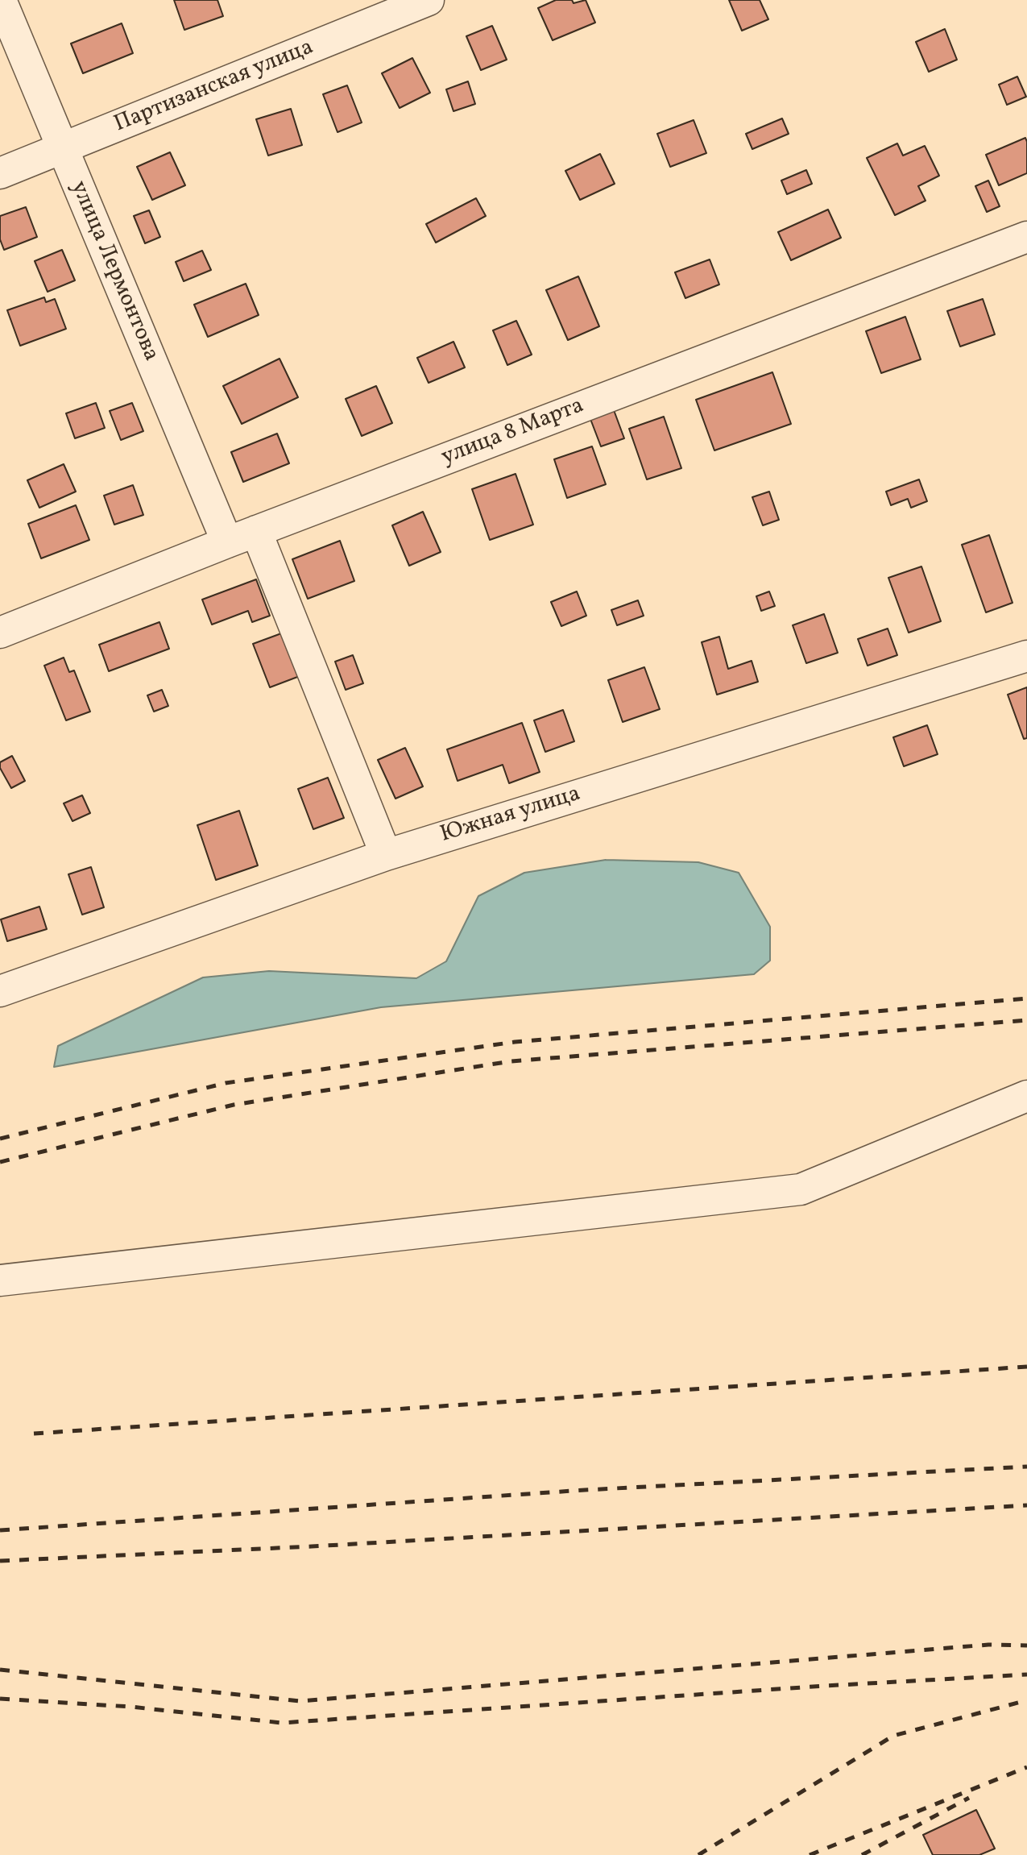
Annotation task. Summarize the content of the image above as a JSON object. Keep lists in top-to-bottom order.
{
  "streets": {
    "street": [
      "Партизанская улица",
      "улица Лермонтова",
      "улица 8 Марта",
      "Южная улица"
    ]
  },
  "crossings": [
    ["Партизанская улица", "улица Лермонтова"],
    ["улица Лермонтова", "улица 8 Марта"]
  ]
}
